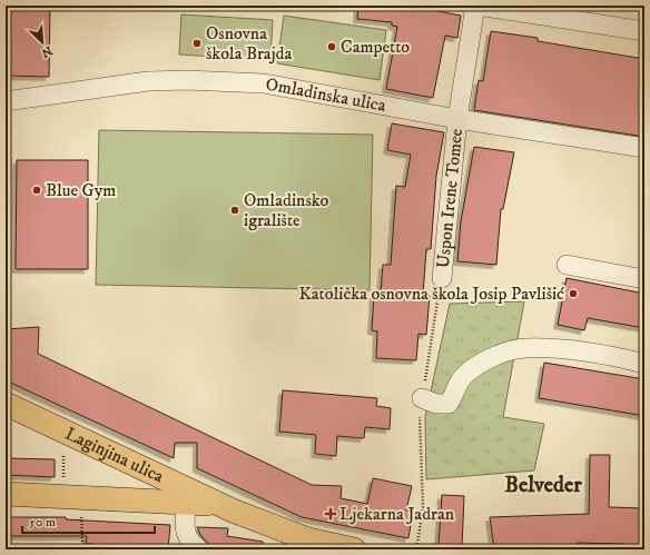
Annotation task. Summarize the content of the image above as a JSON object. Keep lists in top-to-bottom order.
{
  "streets": {
    "main road": ["Laginjina ulica"],
    "street": ["Omladinska ulica", "Uspon Irene Tomee"]
  },
  "crossings": [
    ["Omladinska ulica", "Uspon Irene Tomee"]
  ],
  "districts": ["Belveder"],
  "places": {
    "other": [
      "Osnovna škola Brajda",
      "Campetto",
      "Blue Gym",
      "Omladinsko igralište",
      "Katolička osnovna škola Josip Pavlišić"
    ],
    "health": ["Ljekarna Jadran"]
  },
  "scale_bar": "50 m",
  "north": "bottom right"
}
